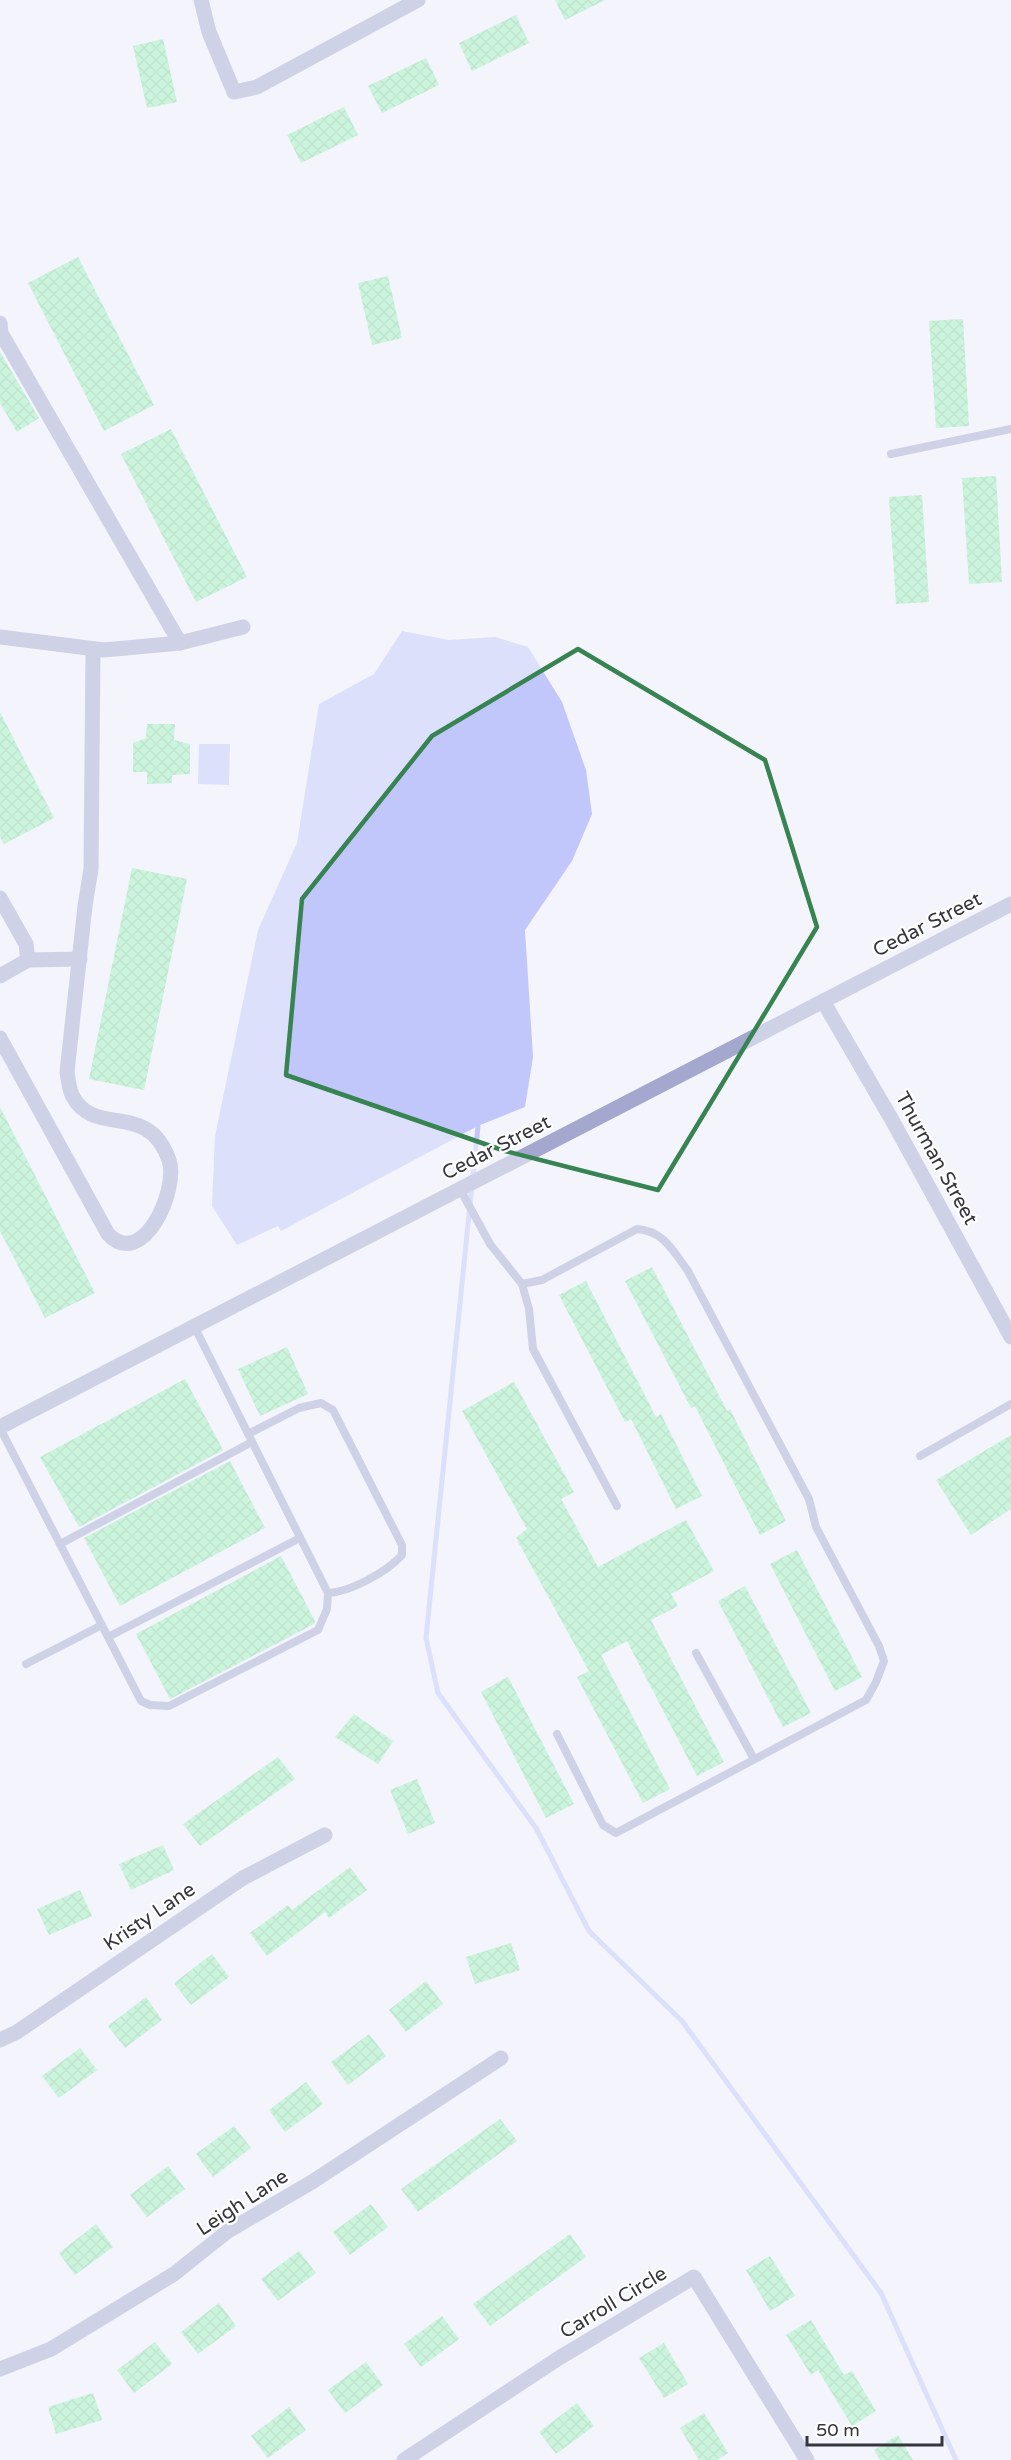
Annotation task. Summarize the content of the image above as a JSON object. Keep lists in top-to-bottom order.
{
  "streets": {
    "street": [
      "Cedar Street",
      "Thurman Street",
      "Kristy Lane",
      "Leigh Lane",
      "Carroll Circle"
    ]
  },
  "crossings": [
    ["Cedar Street", "Thurman Street"]
  ],
  "scale_bar": "50 m"
}
